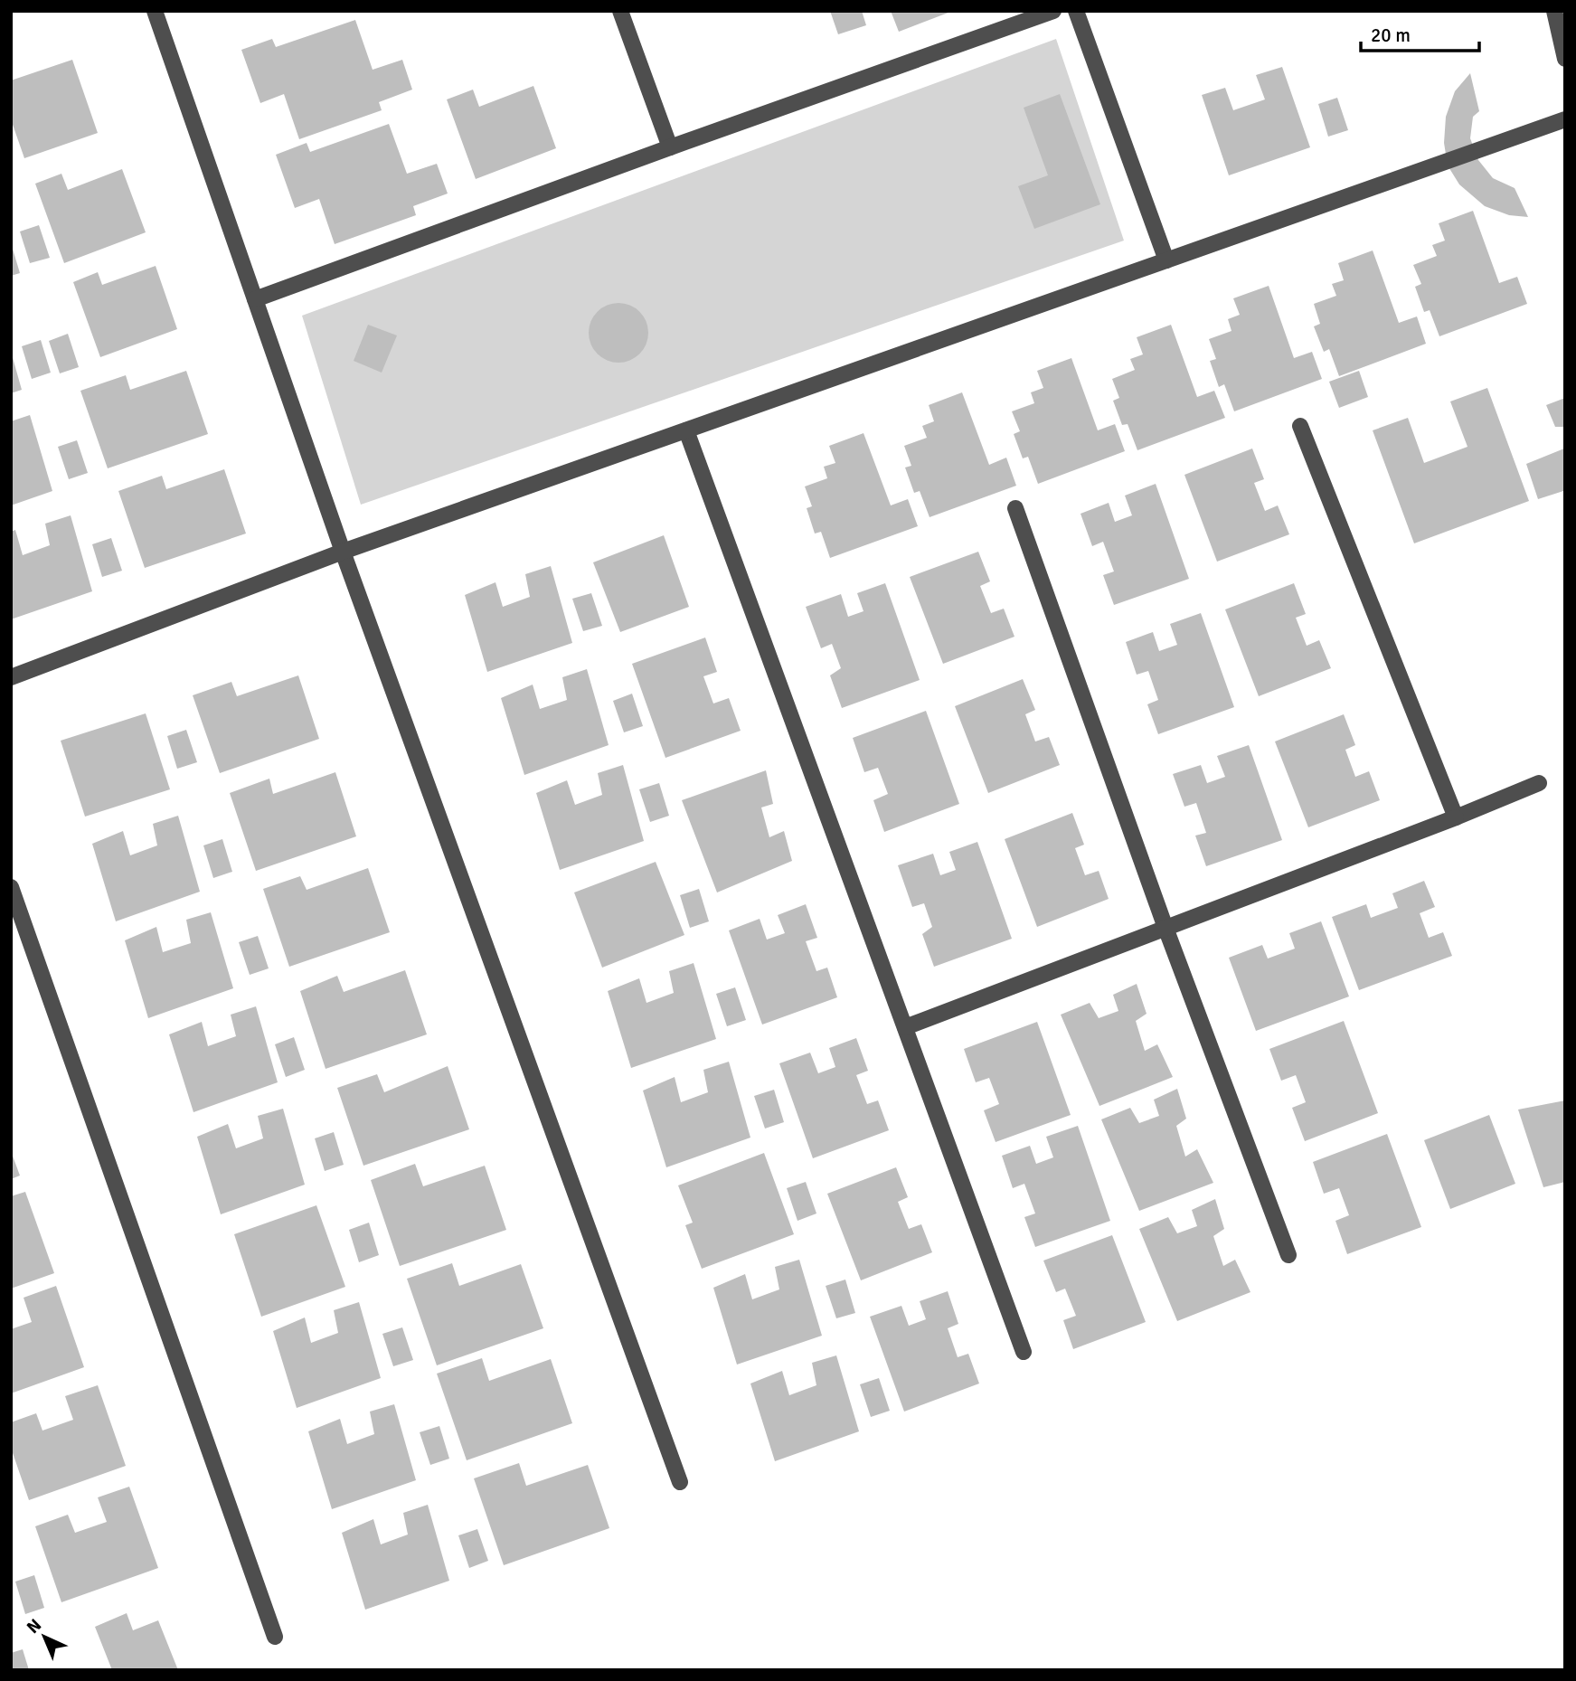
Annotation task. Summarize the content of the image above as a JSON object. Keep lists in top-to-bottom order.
{
  "scale_bar": "20 m",
  "north": "top left"
}
